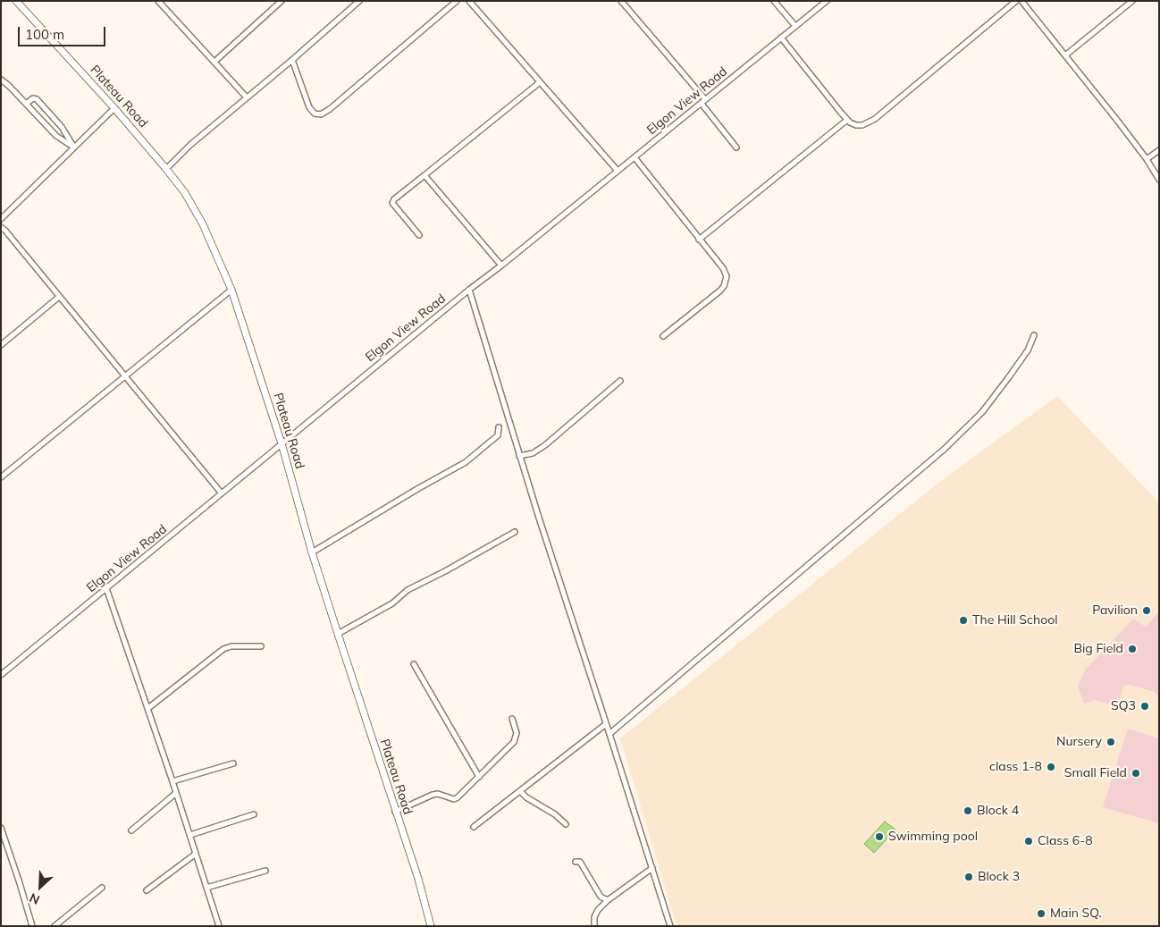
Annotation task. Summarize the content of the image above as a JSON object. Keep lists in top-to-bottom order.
{
  "streets": {
    "street": ["Plateau Road", "Elgon View Road"]
  },
  "crossings": [
    ["Plateau Road", "Elgon View Road"]
  ],
  "places": [
    "Pavilion",
    "The Hill School",
    "Big Field",
    "SQ3",
    "Nursery",
    "class 1-8",
    "Small Field",
    "Block 4",
    "Swimming pool",
    "Class 6-8",
    "Block 3",
    "Main SQ."
  ],
  "scale_bar": "100 m",
  "north": "bottom left"
}
